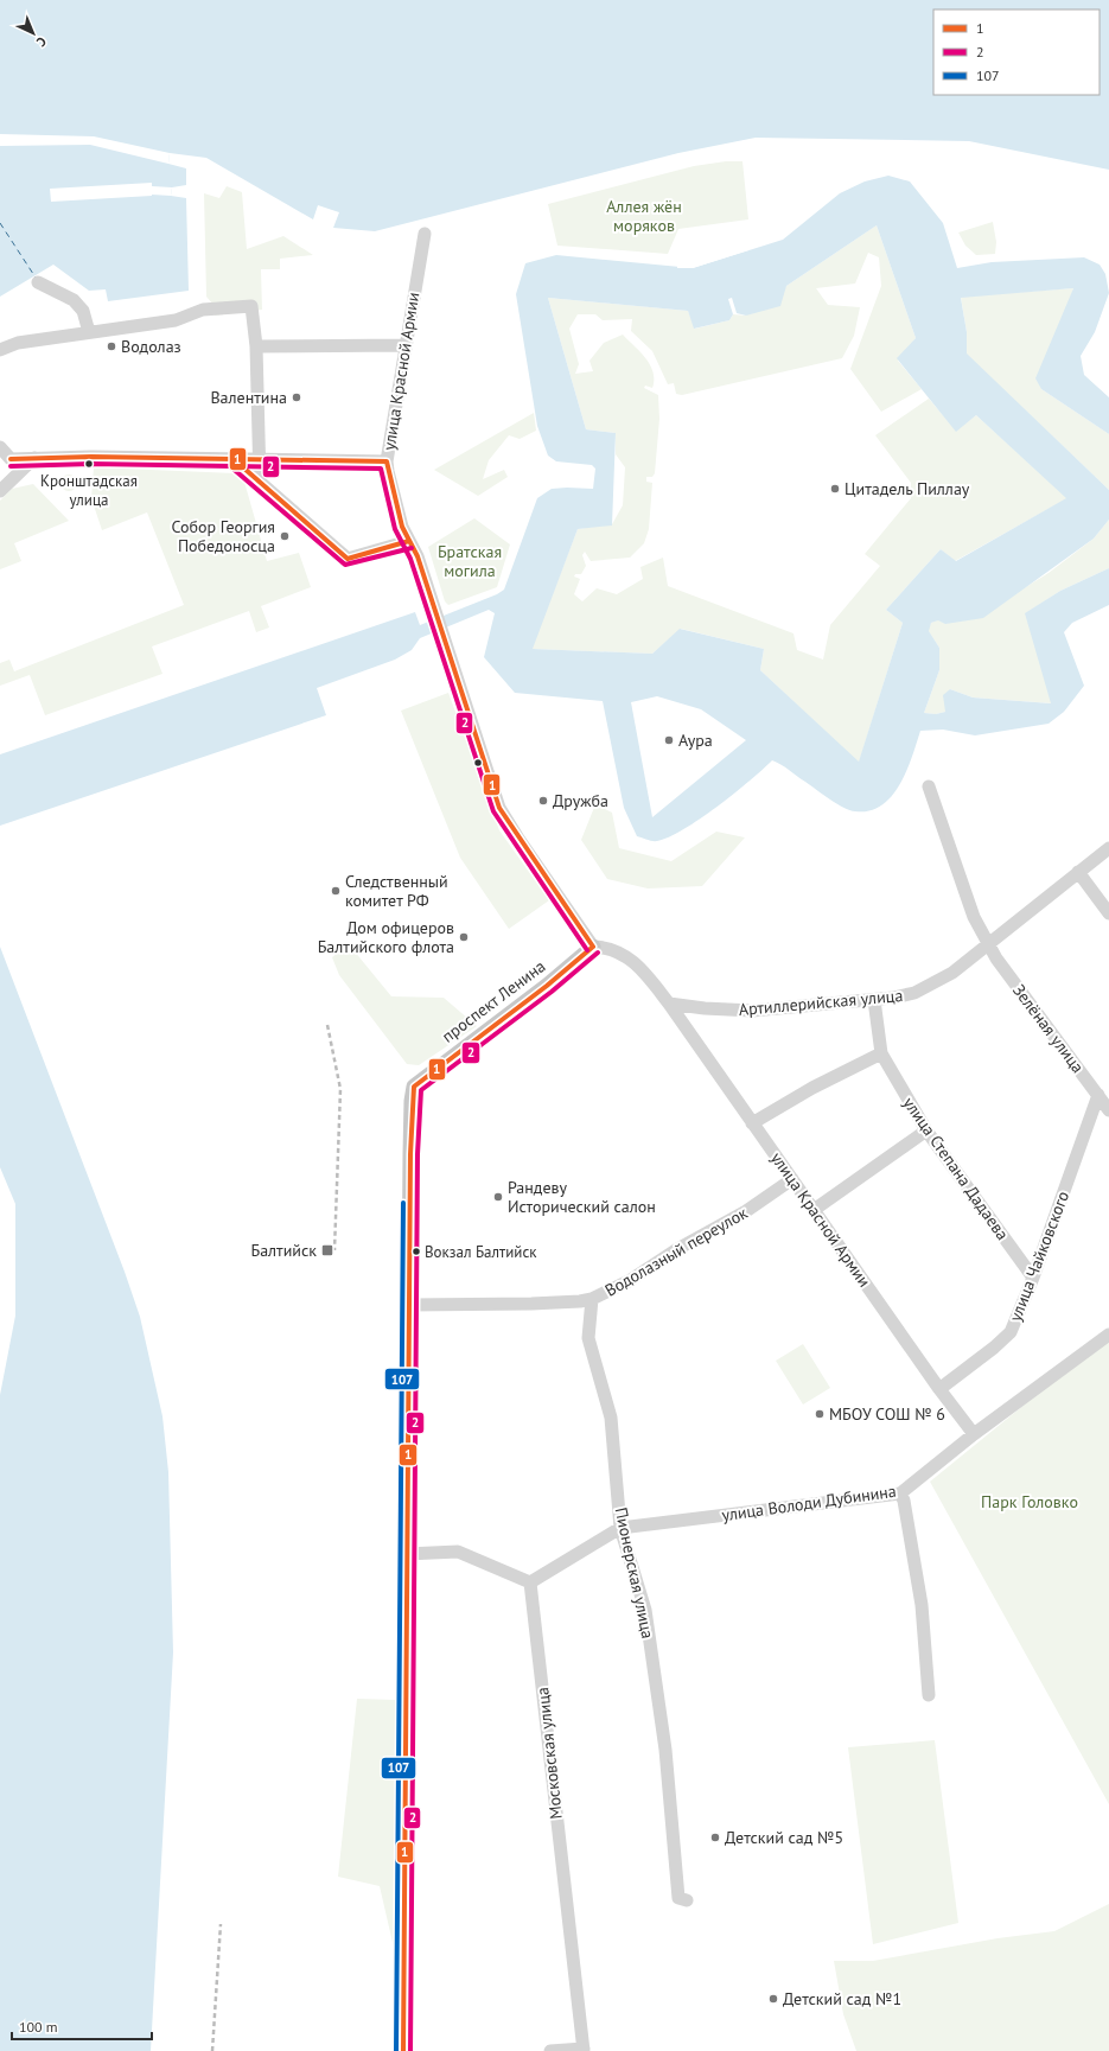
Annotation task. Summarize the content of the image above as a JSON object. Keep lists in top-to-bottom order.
{
  "streets": {
    "main road": ["проспект Ленина"],
    "street": [
      "улица Красной Армии",
      "Артиллерийская улица",
      "Зелёная улица",
      "улица Степана Дадаева",
      "Водолазный переулок",
      "улица Чайковского",
      "улица Володи Дубинина",
      "Пионерская улица",
      "Московская улица"
    ]
  },
  "crossings": [
    ["улица Красной Армии", "проспект Ленина"],
    ["улица Красной Армии", "Артиллерийская улица"],
    ["улица Красной Армии", "Водолазный переулок"],
    ["улица Красной Армии", "улица Чайковского"],
    ["улица Красной Армии", "улица Володи Дубинина"],
    ["проспект Ленина", "Водолазный переулок"],
    ["Артиллерийская улица", "Зелёная улица"],
    ["Артиллерийская улица", "улица Степана Дадаева"],
    ["Зелёная улица", "улица Чайковского"],
    ["улица Степана Дадаева", "улица Чайковского"],
    ["Водолазный переулок", "Пионерская улица"],
    ["улица Володи Дубинина", "Пионерская улица"],
    ["улица Володи Дубинина", "Московская улица"]
  ],
  "parks": ["Аллея жён моряков", "Братская могила", "Парк Головко"],
  "places": {
    "other": [
      "Водолаз",
      "Валентина",
      "Кронштадская улица",
      "Цитадель Пиллау",
      "Собор Георгия Победоносца",
      "Аура",
      "Дружба",
      "Следственный комитет РФ",
      "Дом офицеров Балтийского флота",
      "Рандеву Исторический салон",
      "Вокзал Балтийск",
      "МБОУ СОШ № 6",
      "Детский сад №5",
      "Детский сад №1"
    ],
    "transit": ["Балтийск"]
  },
  "lines": ["transit line 1", "transit line 2", "transit line 107"],
  "legend": ["1", "2", "107"],
  "scale_bar": "100 m",
  "north": "bottom right"
}
